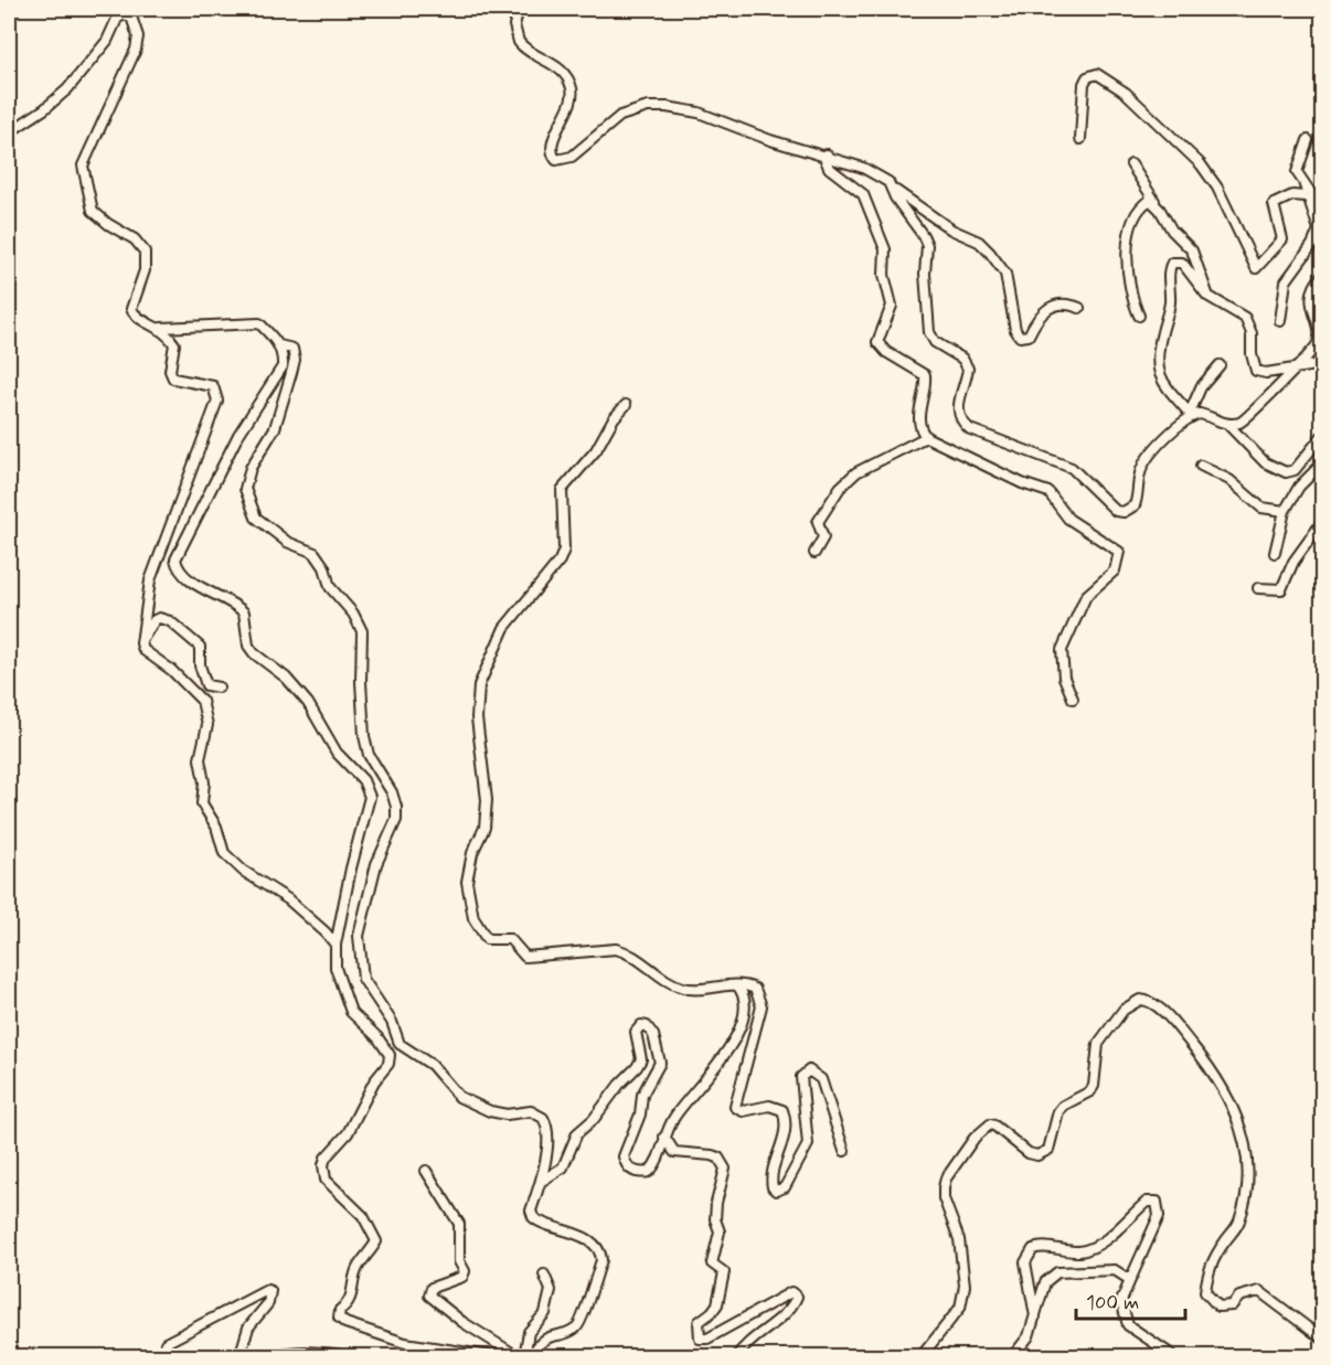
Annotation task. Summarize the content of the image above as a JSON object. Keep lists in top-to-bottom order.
{
  "scale_bar": "100 m"
}
